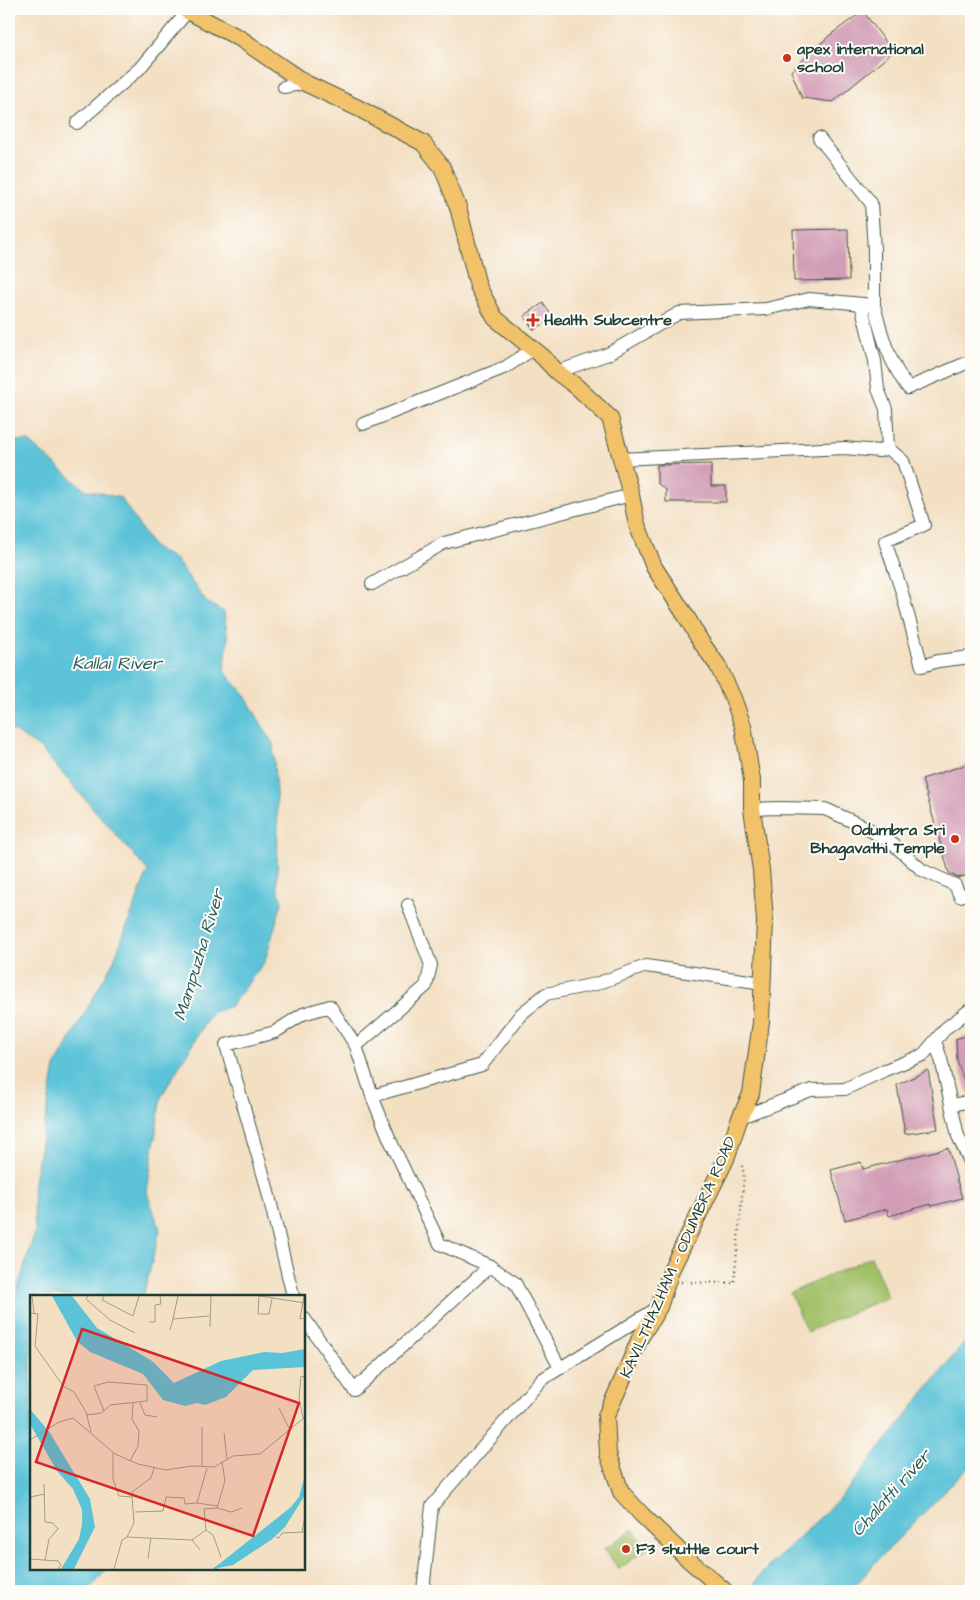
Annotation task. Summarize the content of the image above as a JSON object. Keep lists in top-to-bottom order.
{
  "streets": {
    "main road": ["KAVILTHAZHAM - ODUMBRA ROAD"]
  },
  "water": ["Kallai River", "Mampuzha River", "Chalatti river"],
  "places": {
    "other": ["apex international school", "Odumbra Sri Bhagavathi Temple", "F3 shuttle court"],
    "health": ["Health Subcentre"]
  }
}
